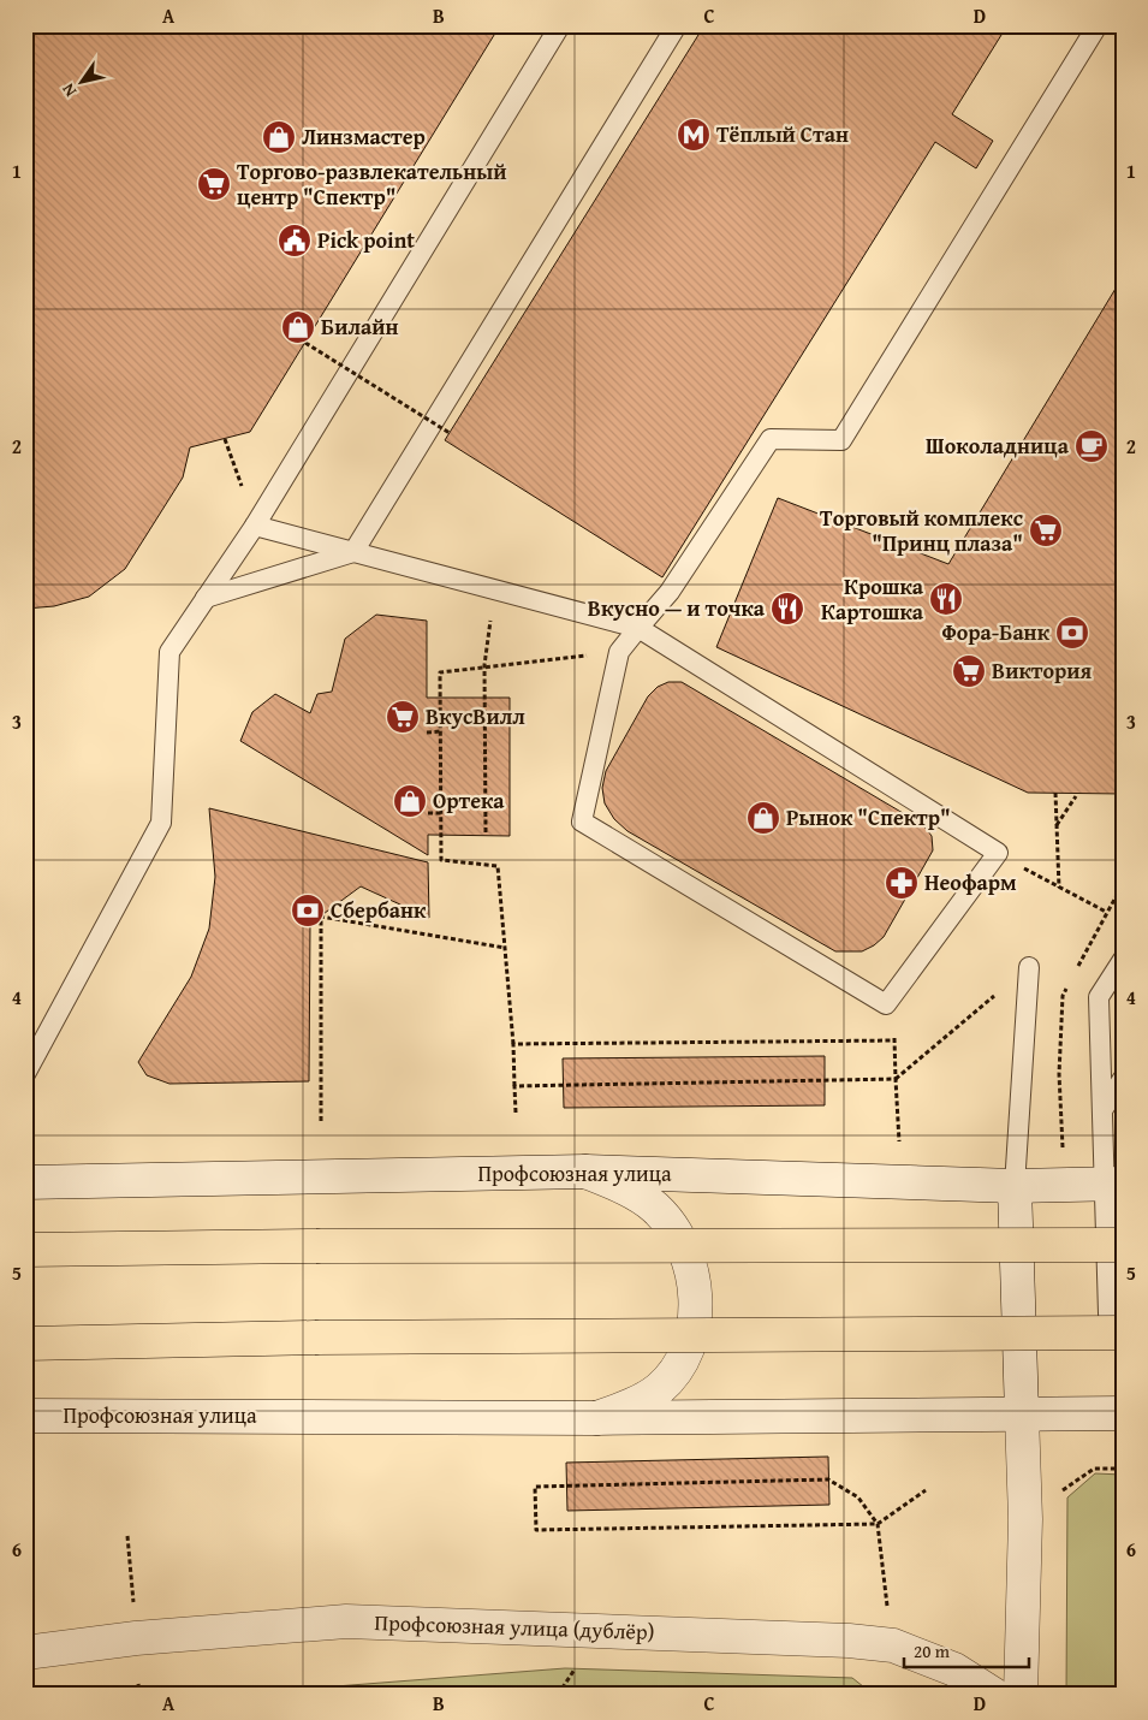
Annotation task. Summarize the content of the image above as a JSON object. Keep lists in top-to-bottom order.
{
  "streets": {
    "main road": ["Профсоюзная улица", "Профсоюзная улица (дублёр)"]
  },
  "places": {
    "metro station": ["Тёплый Стан"],
    "shop": [
      "Линзмастер",
      "Билайн",
      "Ортека",
      "Рынок \"Спектр\""
    ],
    "supermarket": [
      "Торгово-развлекательный центр \"Спектр\"",
      "Торговый комплекс \"Принц плаза\"",
      "Виктория",
      "ВкусВилл"
    ],
    "public building": ["Pick point"],
    "cafe": ["Шоколадница"],
    "restaurant": ["Крошка Картошка", "Вкусно — и точка"],
    "bank": ["Фора-Банк", "Сбербанк"],
    "pharmacy": ["Неофарм"]
  },
  "scale_bar": "20 m",
  "north": "bottom left",
  "grid": {
    "columns": [
      "A",
      "B",
      "C",
      "D"
    ],
    "rows": [
      "1",
      "2",
      "3",
      "4",
      "5",
      "6"
    ]
  }
}
